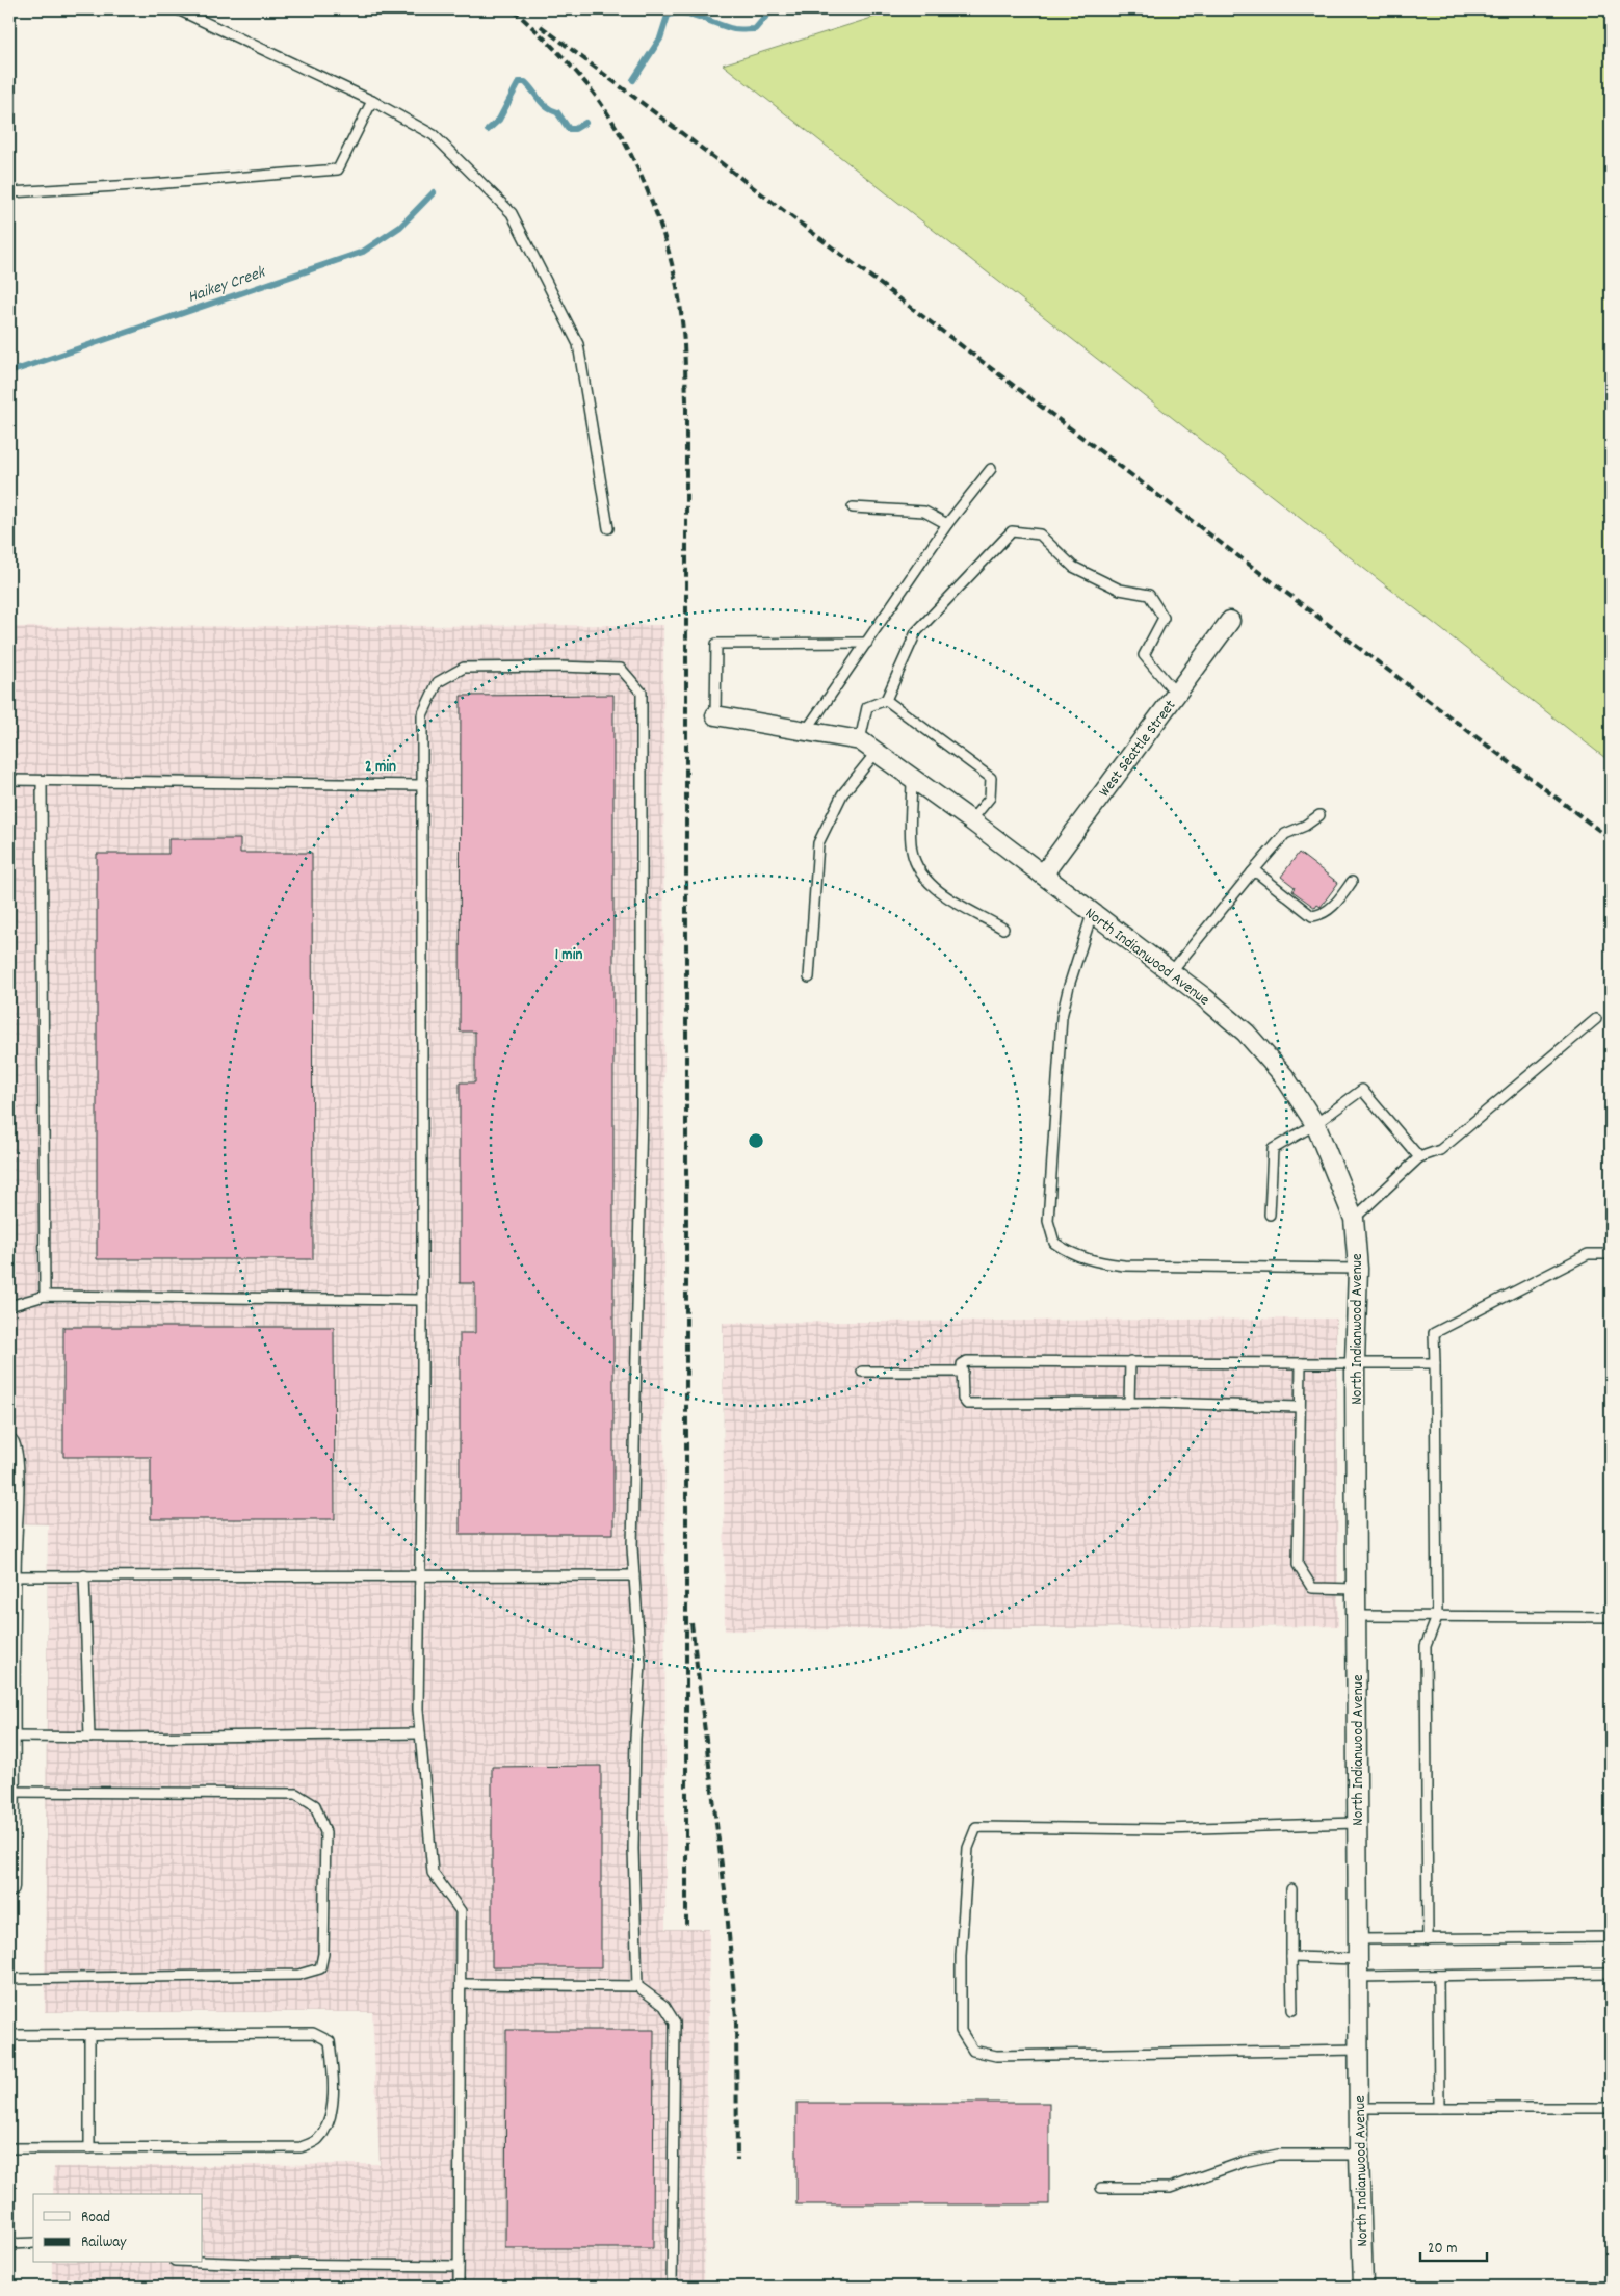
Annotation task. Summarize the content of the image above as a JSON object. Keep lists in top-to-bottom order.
{
  "streets": {
    "street": ["West Seattle Street", "North Indianwood Avenue"]
  },
  "crossings": [
    ["West Seattle Street", "North Indianwood Avenue"]
  ],
  "water": ["Haikey Creek"],
  "legend": ["Road", "Railway"],
  "scale_bar": "20 m",
  "rings": ["2 min", "1 min"]
}
